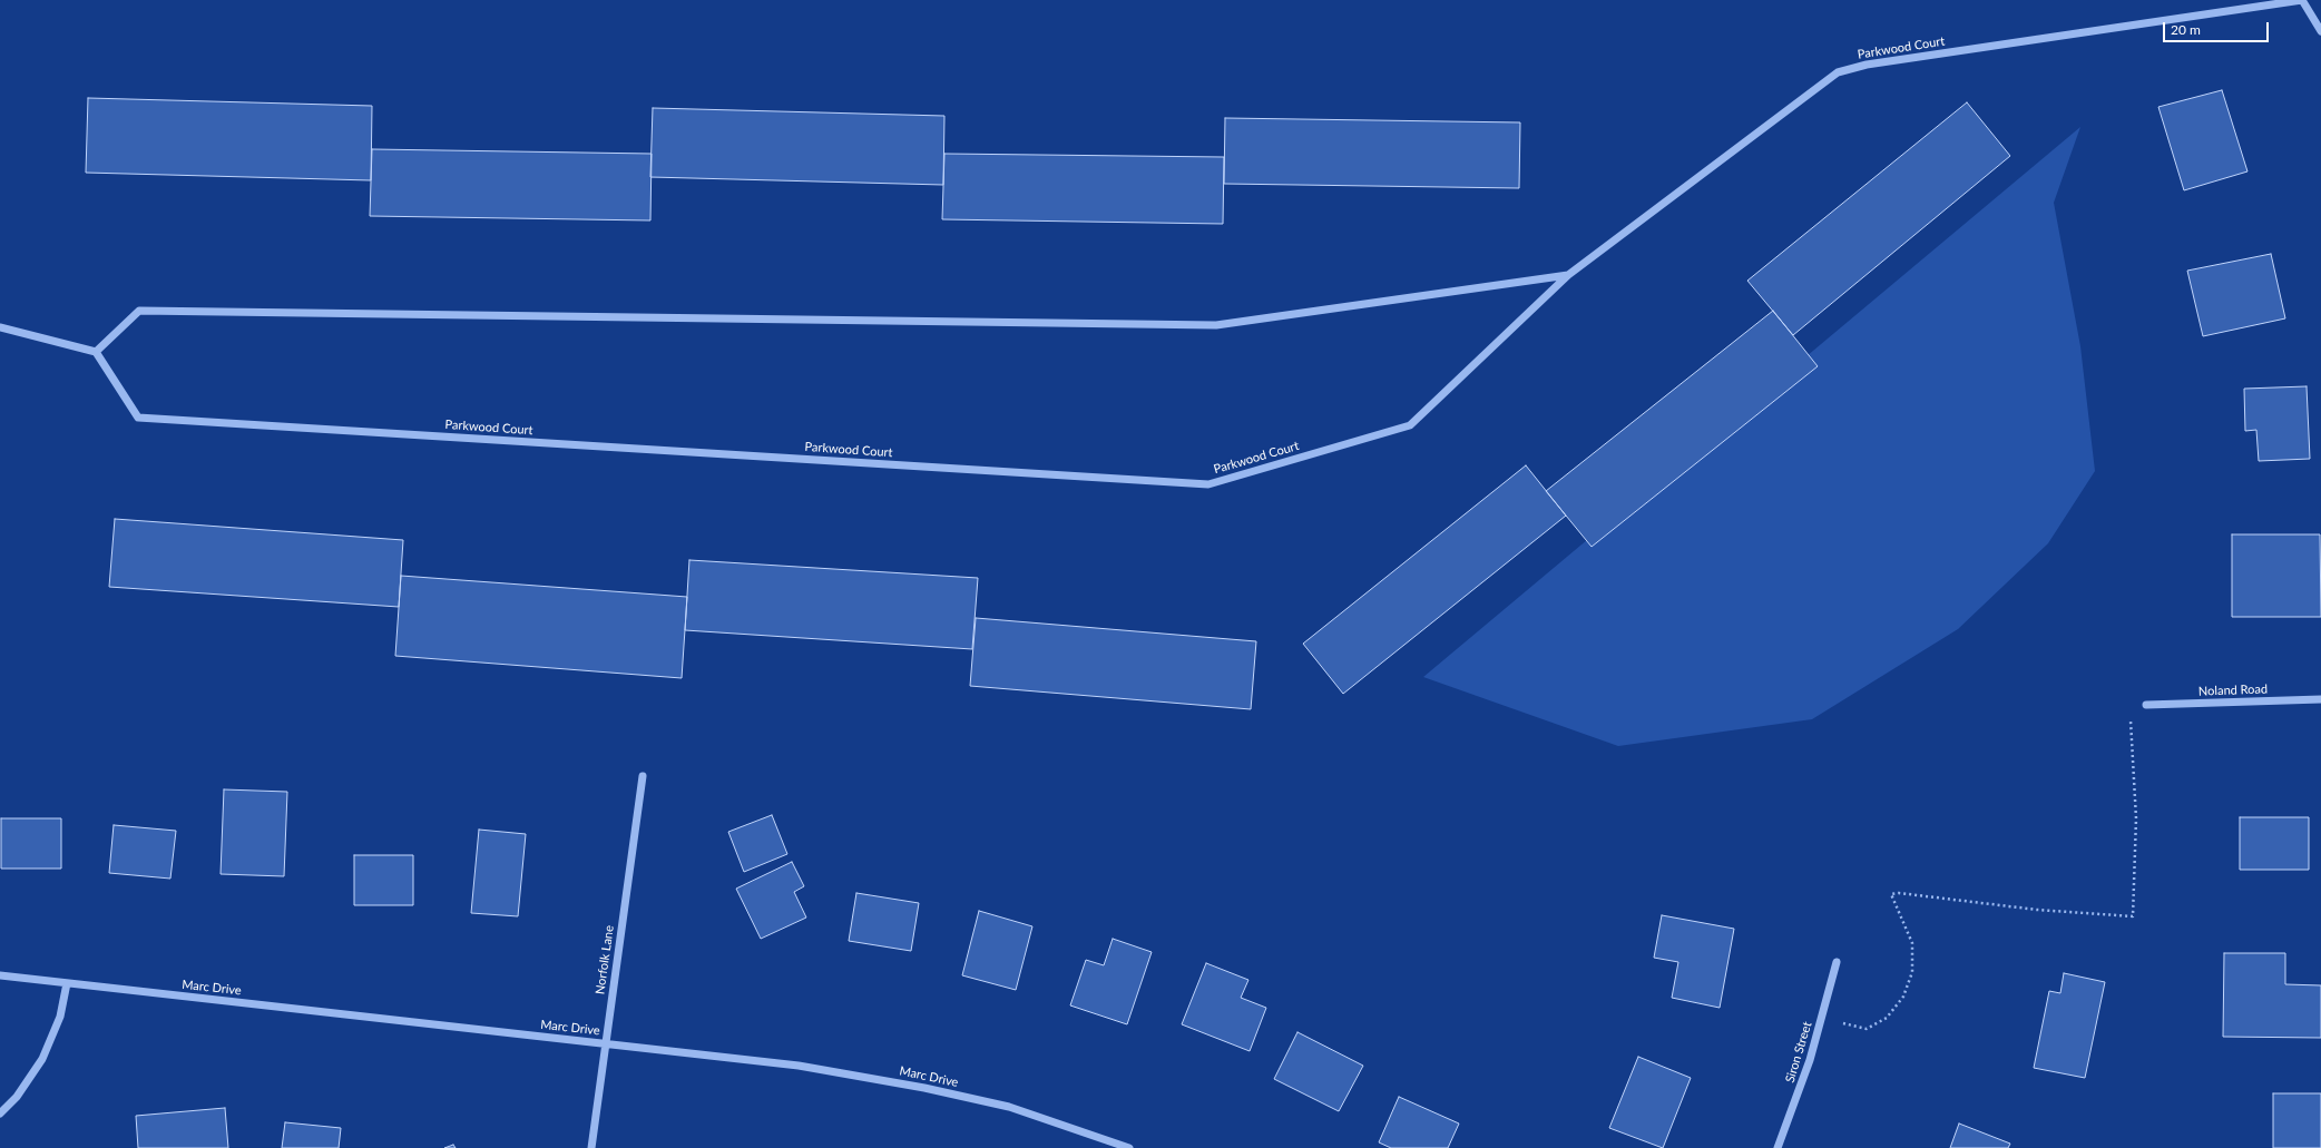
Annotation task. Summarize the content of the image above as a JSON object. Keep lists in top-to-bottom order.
{
  "streets": {
    "street": [
      "Parkwood Court",
      "Noland Road",
      "Norfolk Lane",
      "Marc Drive",
      "Siron Street"
    ]
  },
  "crossings": [
    ["Norfolk Lane", "Marc Drive"]
  ],
  "scale_bar": "20 m"
}
